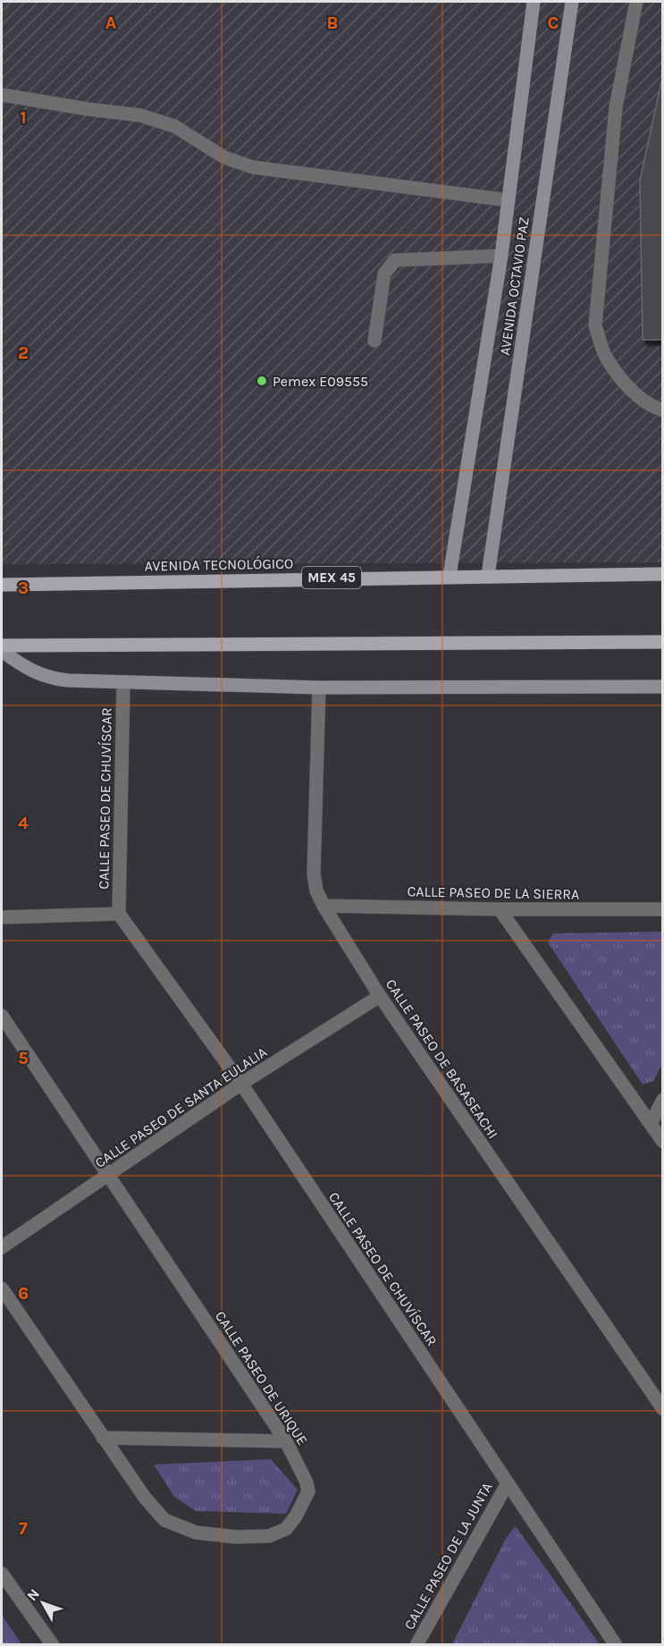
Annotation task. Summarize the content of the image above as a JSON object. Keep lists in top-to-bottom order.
{
  "streets": {
    "main road": ["AVENIDA TECNOLÓGICO", "MEX 45"],
    "street": [
      "AVENIDA OCTAVIO PAZ",
      "CALLE PASEO DE CHUVÍSCAR",
      "CALLE PASEO DE LA SIERRA",
      "CALLE PASEO DE BASASEACHI",
      "CALLE PASEO DE SANTA EULALIA",
      "CALLE PASEO DE URIQUE",
      "CALLE PASEO DE LA JUNTA"
    ]
  },
  "crossings": [
    ["AVENIDA OCTAVIO PAZ", "AVENIDA TECNOLÓGICO"],
    ["CALLE PASEO DE CHUVÍSCAR", "CALLE PASEO DE SANTA EULALIA"],
    ["CALLE PASEO DE CHUVÍSCAR", "CALLE PASEO DE LA JUNTA"],
    ["CALLE PASEO DE LA SIERRA", "CALLE PASEO DE BASASEACHI"],
    ["CALLE PASEO DE BASASEACHI", "CALLE PASEO DE SANTA EULALIA"],
    ["CALLE PASEO DE SANTA EULALIA", "CALLE PASEO DE URIQUE"]
  ],
  "places": ["Pemex E09555"],
  "north": "top left",
  "grid": {
    "columns": ["A", "B", "C"],
    "rows": [
      "1",
      "2",
      "3",
      "4",
      "5",
      "6",
      "7"
    ]
  }
}
